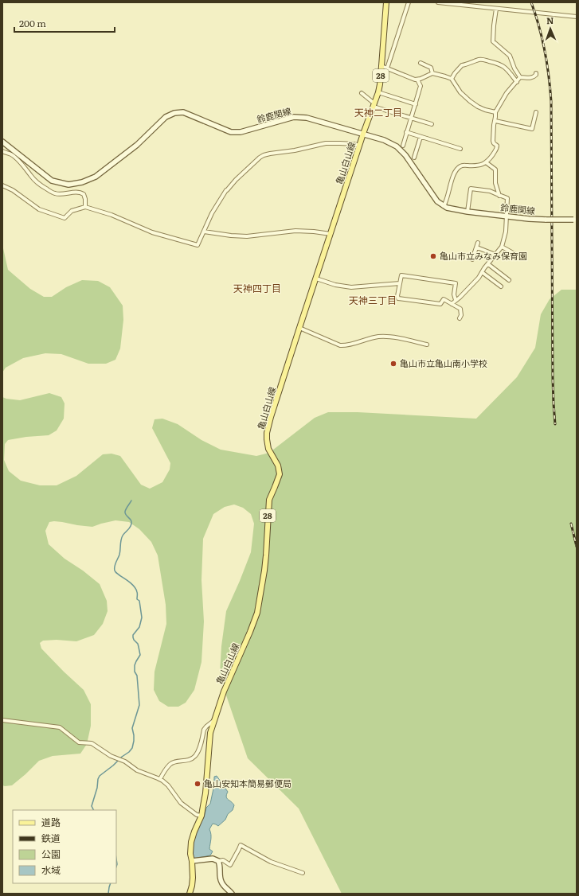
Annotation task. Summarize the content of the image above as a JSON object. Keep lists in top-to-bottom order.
{
  "streets": {
    "main road": ["28", "鈴鹿関線", "亀山白山線"]
  },
  "crossings": [
    ["鈴鹿関線", "亀山白山線"]
  ],
  "districts": ["天神二丁目", "天神四丁目", "天神三丁目"],
  "places": ["亀山市立みなみ保育園", "亀山市立亀山南小学校", "亀山安知本簡易郵便局"],
  "legend": [
    "道路",
    "鉄道",
    "公園",
    "水域"
  ],
  "scale_bar": "200 m",
  "north": "top"
}
